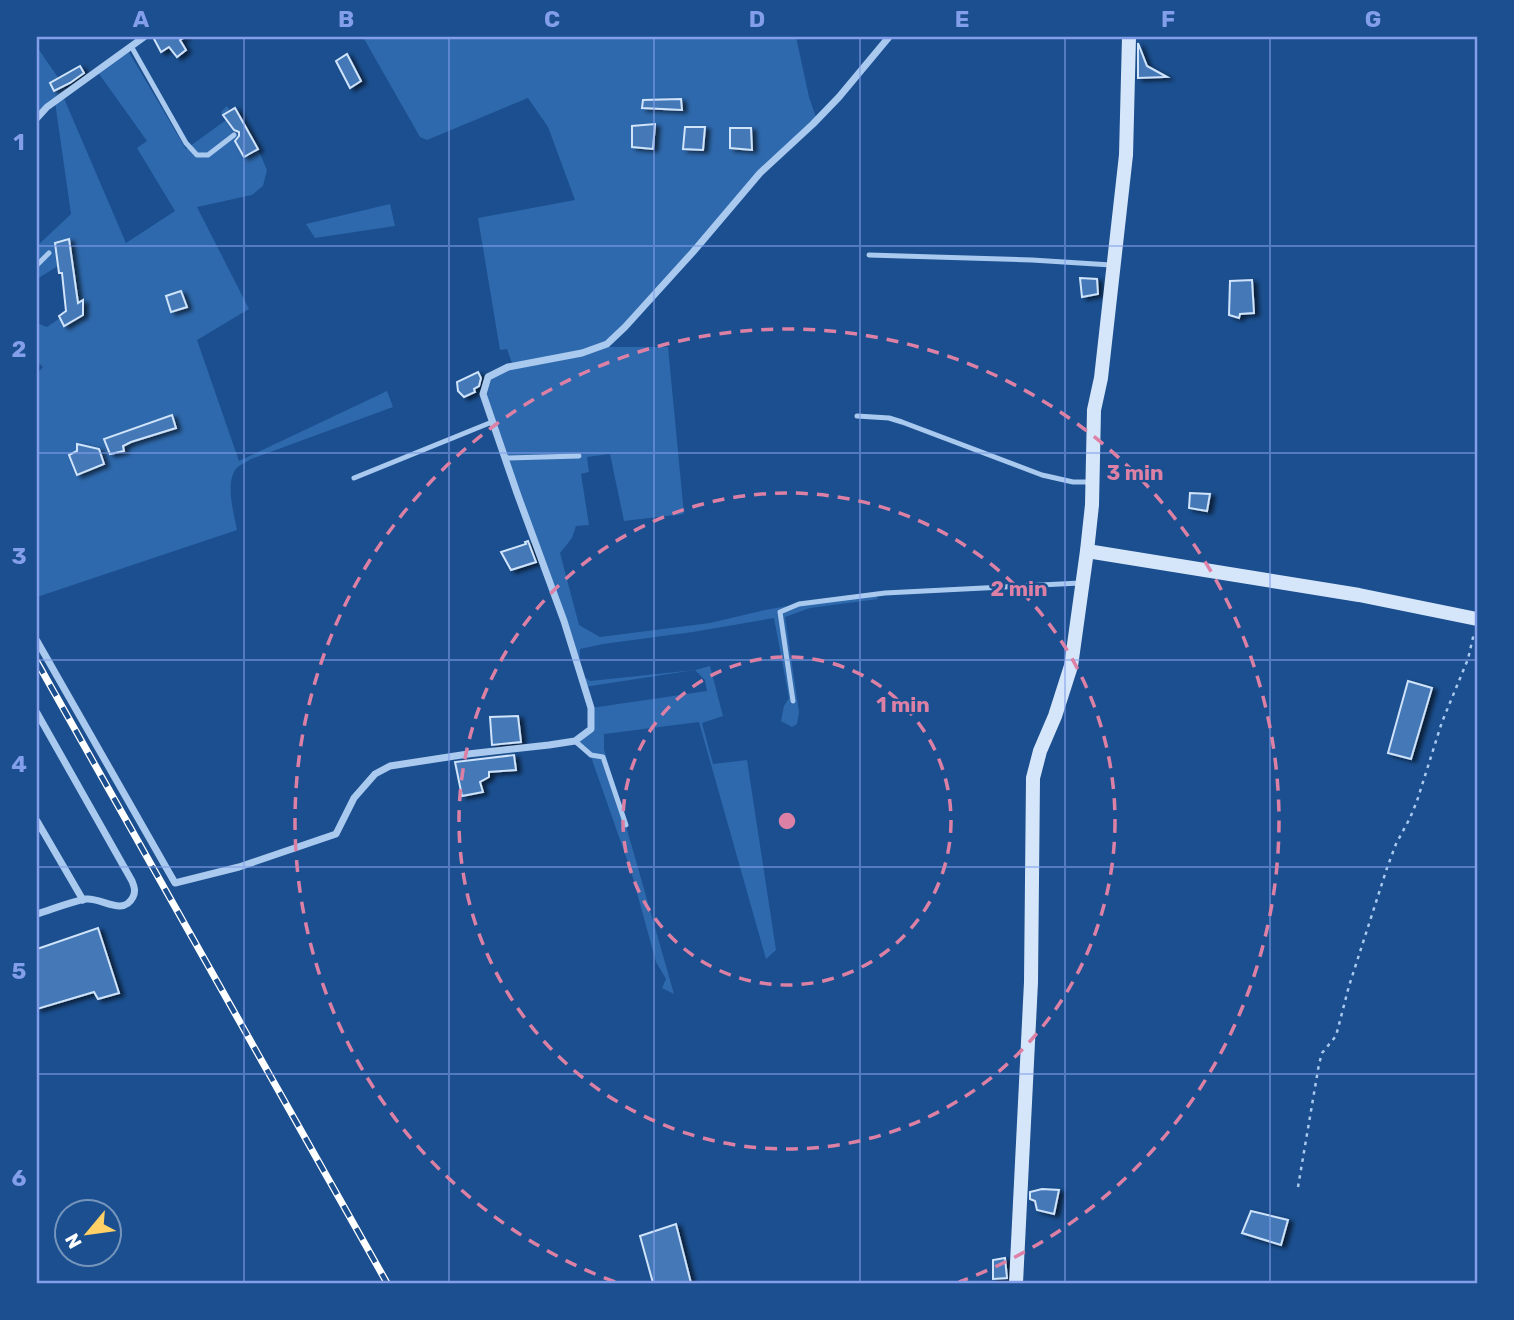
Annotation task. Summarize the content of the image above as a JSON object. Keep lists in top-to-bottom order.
{
  "north": "bottom left",
  "grid": {
    "columns": [
      "A",
      "B",
      "C",
      "D",
      "E",
      "F",
      "G"
    ],
    "rows": [
      "1",
      "2",
      "3",
      "4",
      "5",
      "6"
    ]
  },
  "rings": ["3 min", "2 min", "1 min"]
}
